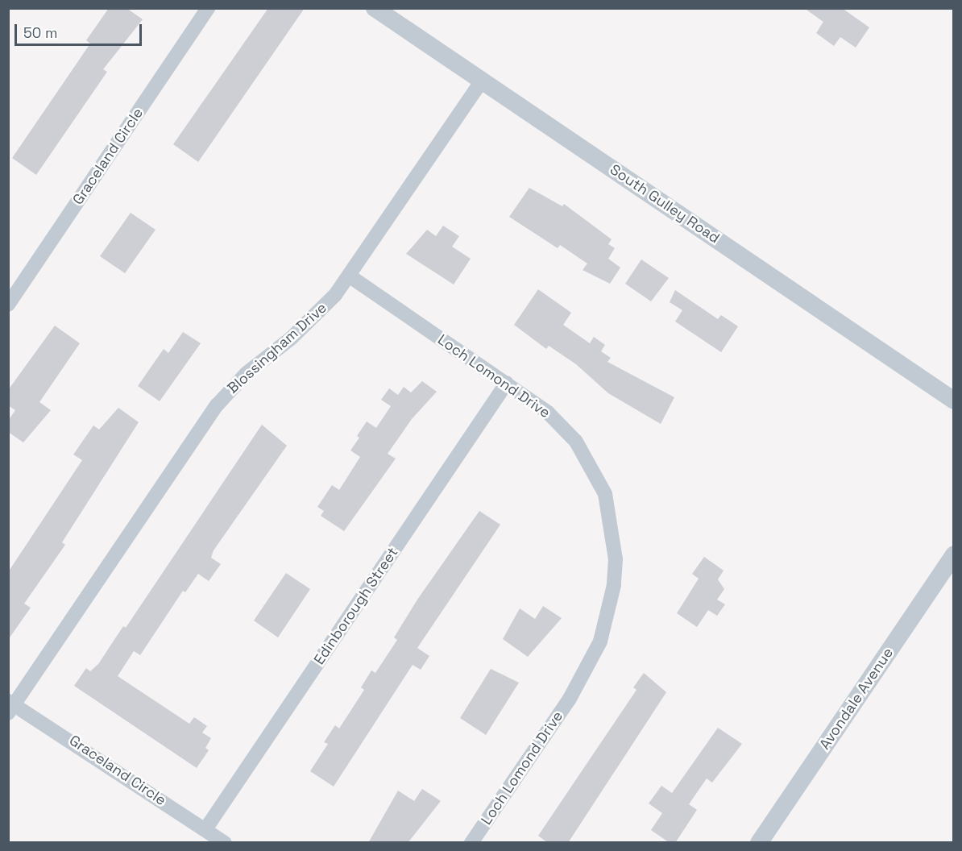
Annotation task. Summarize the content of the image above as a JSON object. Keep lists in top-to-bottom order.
{
  "streets": {
    "street": [
      "Graceland Circle",
      "South Gulley Road",
      "Blossingham Drive",
      "Loch Lomond Drive",
      "Edinborough Street",
      "Avondale Avenue"
    ]
  },
  "crossings": [
    ["Graceland Circle", "Blossingham Drive"],
    ["Graceland Circle", "Edinborough Street"],
    ["South Gulley Road", "Blossingham Drive"],
    ["Blossingham Drive", "Loch Lomond Drive"],
    ["Loch Lomond Drive", "Edinborough Street"]
  ],
  "scale_bar": "50 m"
}
